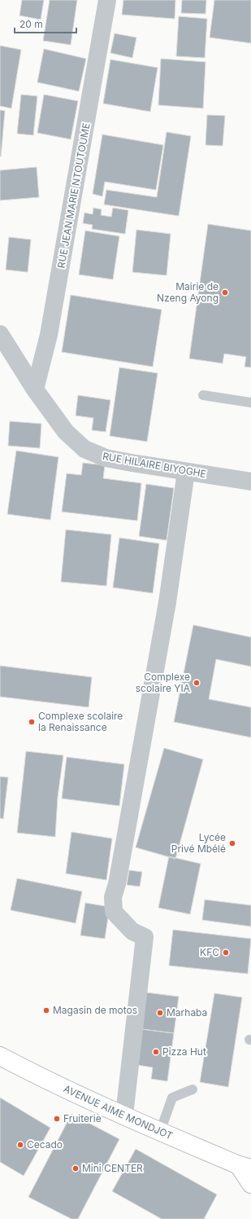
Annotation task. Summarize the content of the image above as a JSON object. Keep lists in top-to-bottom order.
{
  "streets": {
    "main road": ["AVENUE AIME MONDJOT"],
    "street": ["RUE JEAN MARIE NTOUTOUME", "RUE HILAIRE BIYOGHE"]
  },
  "crossings": [
    ["RUE JEAN MARIE NTOUTOUME", "RUE HILAIRE BIYOGHE"]
  ],
  "places": [
    "Mairie de Nzeng Ayong",
    "Complexe scolaire YIA",
    "Complexe scolaire la Renaissance",
    "Lycée Privé Mbélé",
    "KFC",
    "Magasin de motos",
    "Marhaba",
    "Pizza Hut",
    "Fruiterie",
    "Cecado",
    "Mini CENTER"
  ],
  "scale_bar": "20 m"
}
